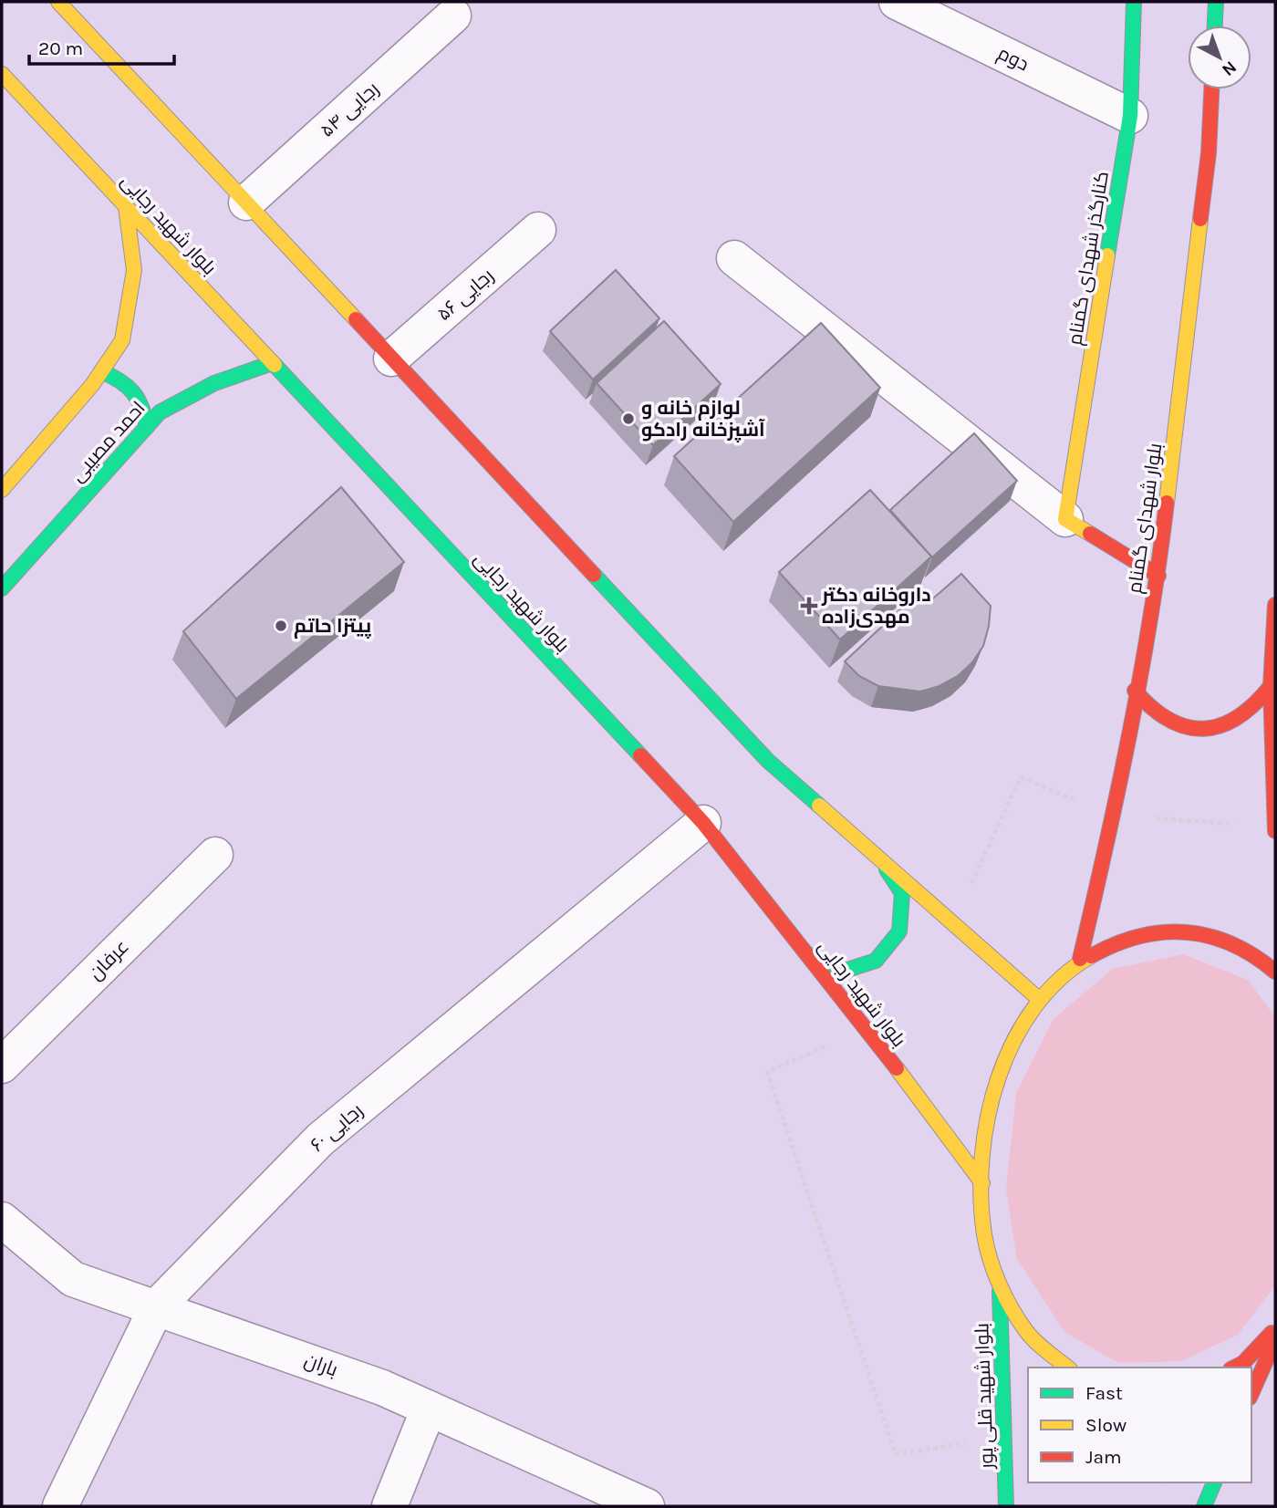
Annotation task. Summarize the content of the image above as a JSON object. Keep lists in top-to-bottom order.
{
  "streets": {
    "main road": [
      "بلوار شهید رجایی",
      "کنارگذر شهدای گمنام",
      "احمد مصیبی",
      "بلوار شهدای گمنام",
      "بلوار شهید قلی پور"
    ],
    "street": [
      "دوم",
      "رجایی ۵۴",
      "رجایی ۵۶",
      "عرفان",
      "رجایی ۶۰",
      "باران"
    ]
  },
  "crossings": [
    ["دوم", "کنارگذر شهدای گمنام"],
    ["بلوار شهید رجایی", "احمد مصیبی"],
    ["بلوار شهید رجایی", "رجایی ۶۰"],
    ["رجایی ۶۰", "باران"]
  ],
  "places": {
    "other": ["لوازم خانه و آشپزخانه رادکو", "پیتزا حاتم"],
    "health": ["داروخانه دکتر مهدی‌زاده"]
  },
  "legend": ["Fast", "Slow", "Jam"],
  "scale_bar": "20 m",
  "north": "bottom right"
}
